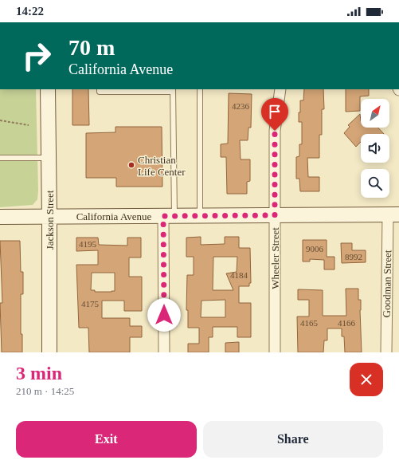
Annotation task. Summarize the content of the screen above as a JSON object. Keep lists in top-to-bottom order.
{
  "streets": {
    "main road": ["California Avenue", "Jackson Street"],
    "street": ["Wheeler Street", "Goodman Street"]
  },
  "crossings": [
    ["California Avenue", "Jackson Street"],
    ["California Avenue", "Wheeler Street"],
    ["California Avenue", "Goodman Street"]
  ],
  "places": ["Christian Life Center"],
  "house_numbers": [
    "4236",
    "4195",
    "9006",
    "8992",
    "4184",
    "4175",
    "4165",
    "4166"
  ],
  "north": "top right",
  "page": {
    "status": "14:22",
    "turn": ["70 m", "California Avenue"],
    "heading": ["3 min", "210 m · 14:25"],
    "buttons": ["Exit", "Share"]
  }
}
